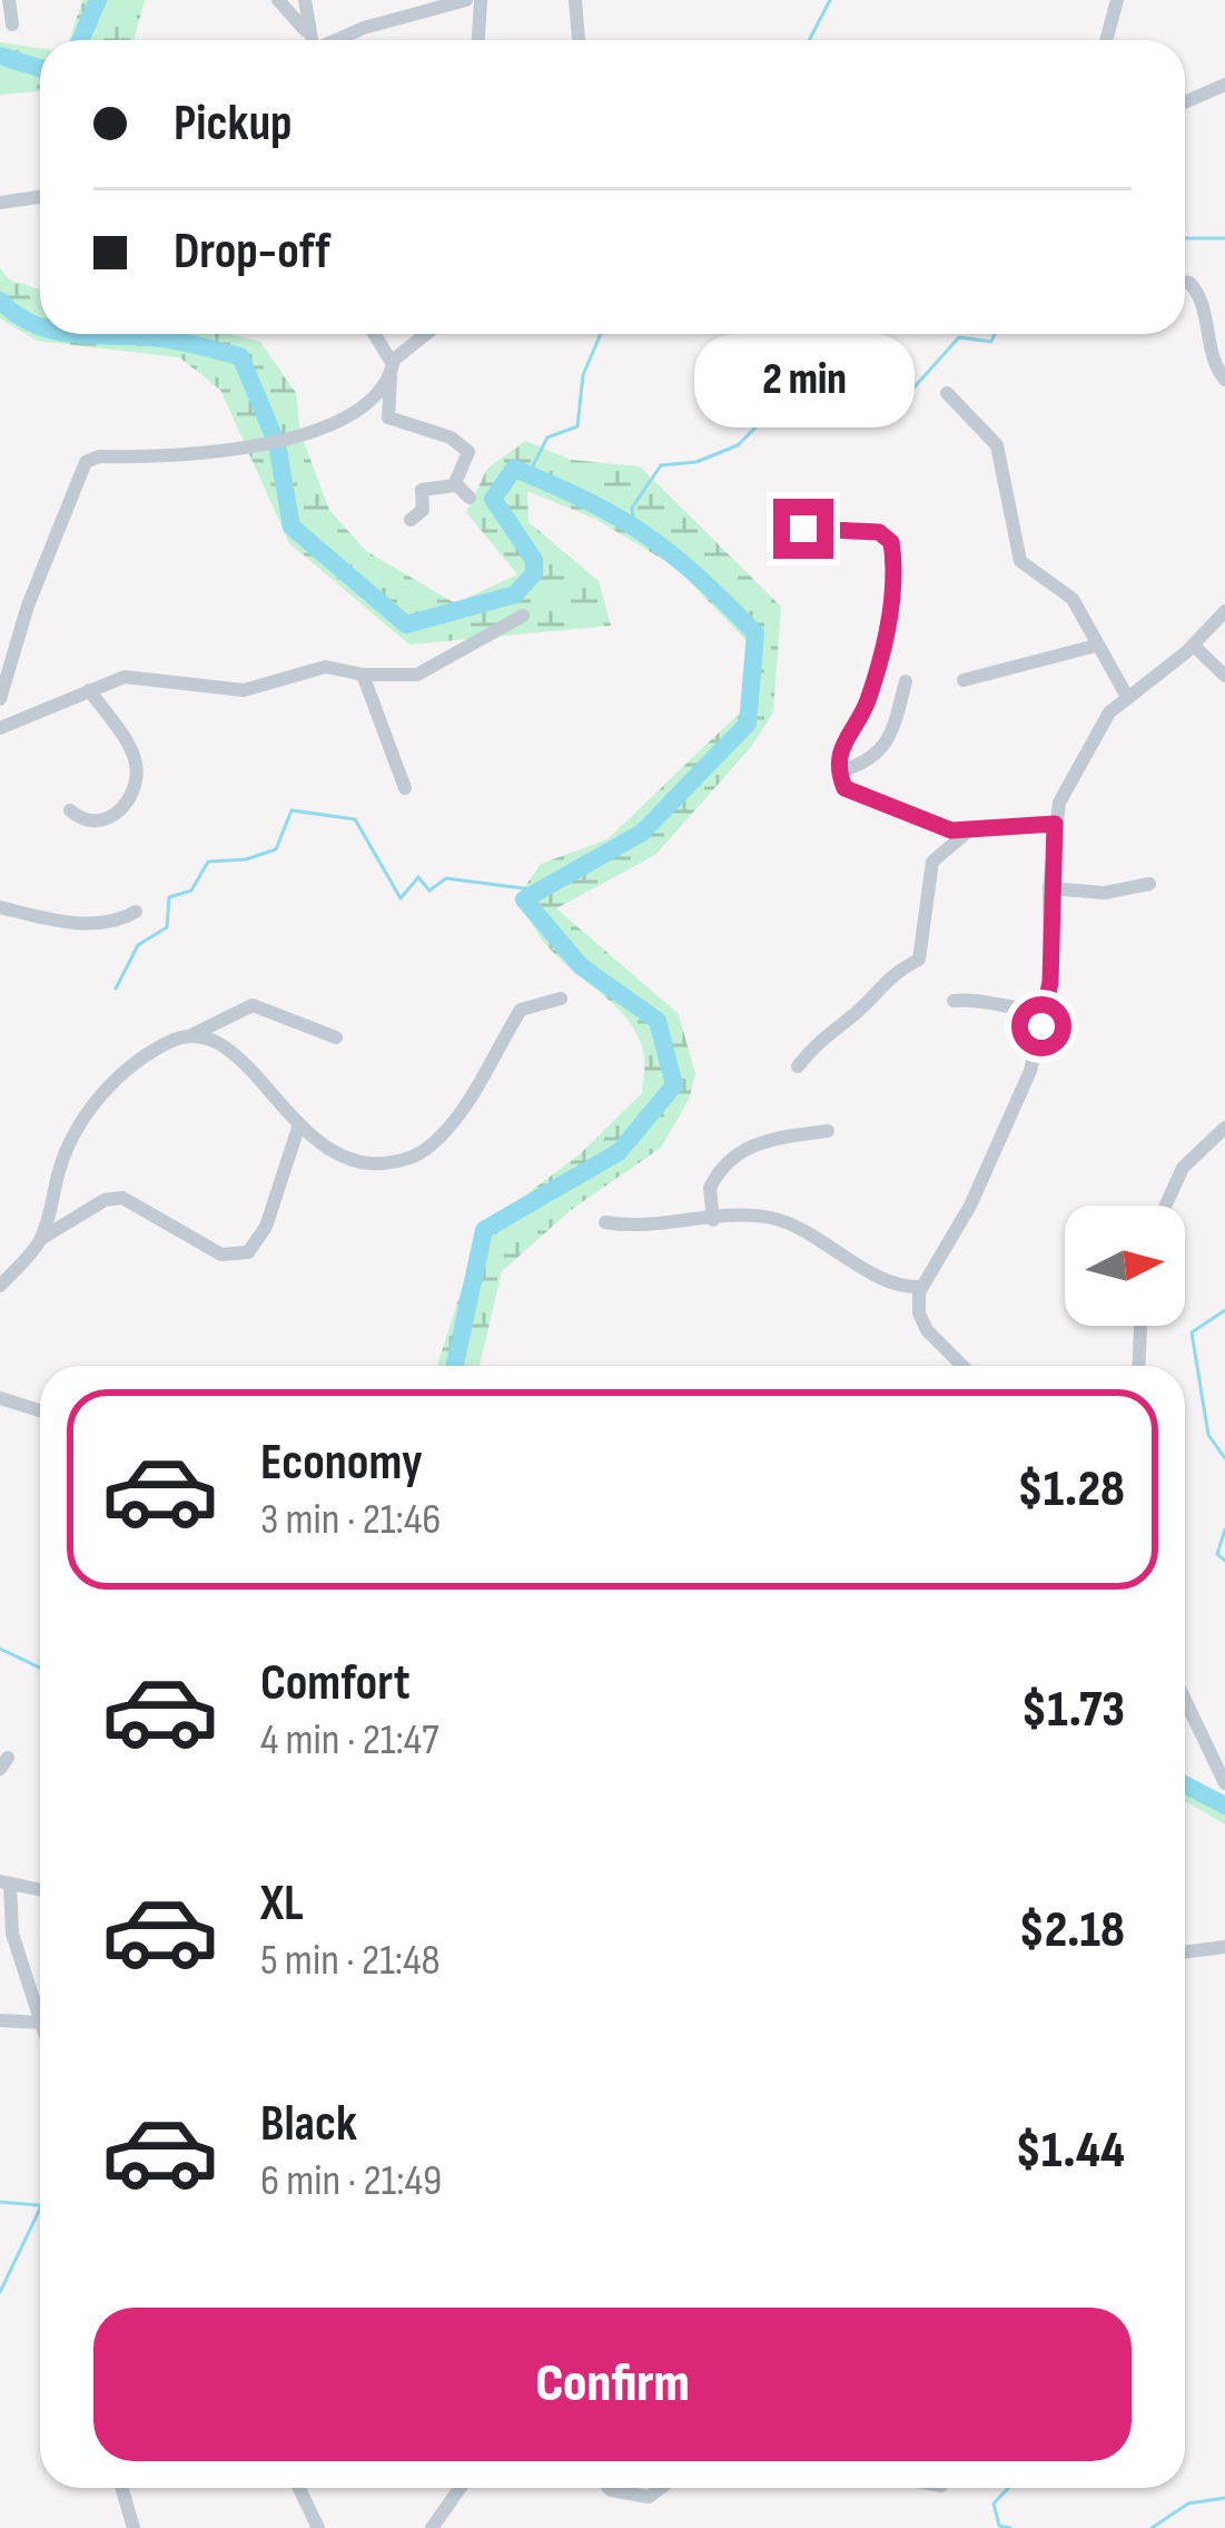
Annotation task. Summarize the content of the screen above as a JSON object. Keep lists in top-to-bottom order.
{
  "north": "right",
  "page": {
    "banner": ["Pickup", "Drop-off"],
    "bubble": "2 min",
    "list": [
      {
        "name": "Economy",
        "note": "3 min · 21:46",
        "value": "$1.28"
      },
      {
        "name": "Comfort",
        "note": "4 min · 21:47",
        "value": "$1.73"
      },
      {
        "name": "XL",
        "note": "5 min · 21:48",
        "value": "$2.18"
      },
      {
        "name": "Black",
        "note": "6 min · 21:49",
        "value": "$1.44"
      }
    ],
    "buttons": "Confirm"
  }
}
